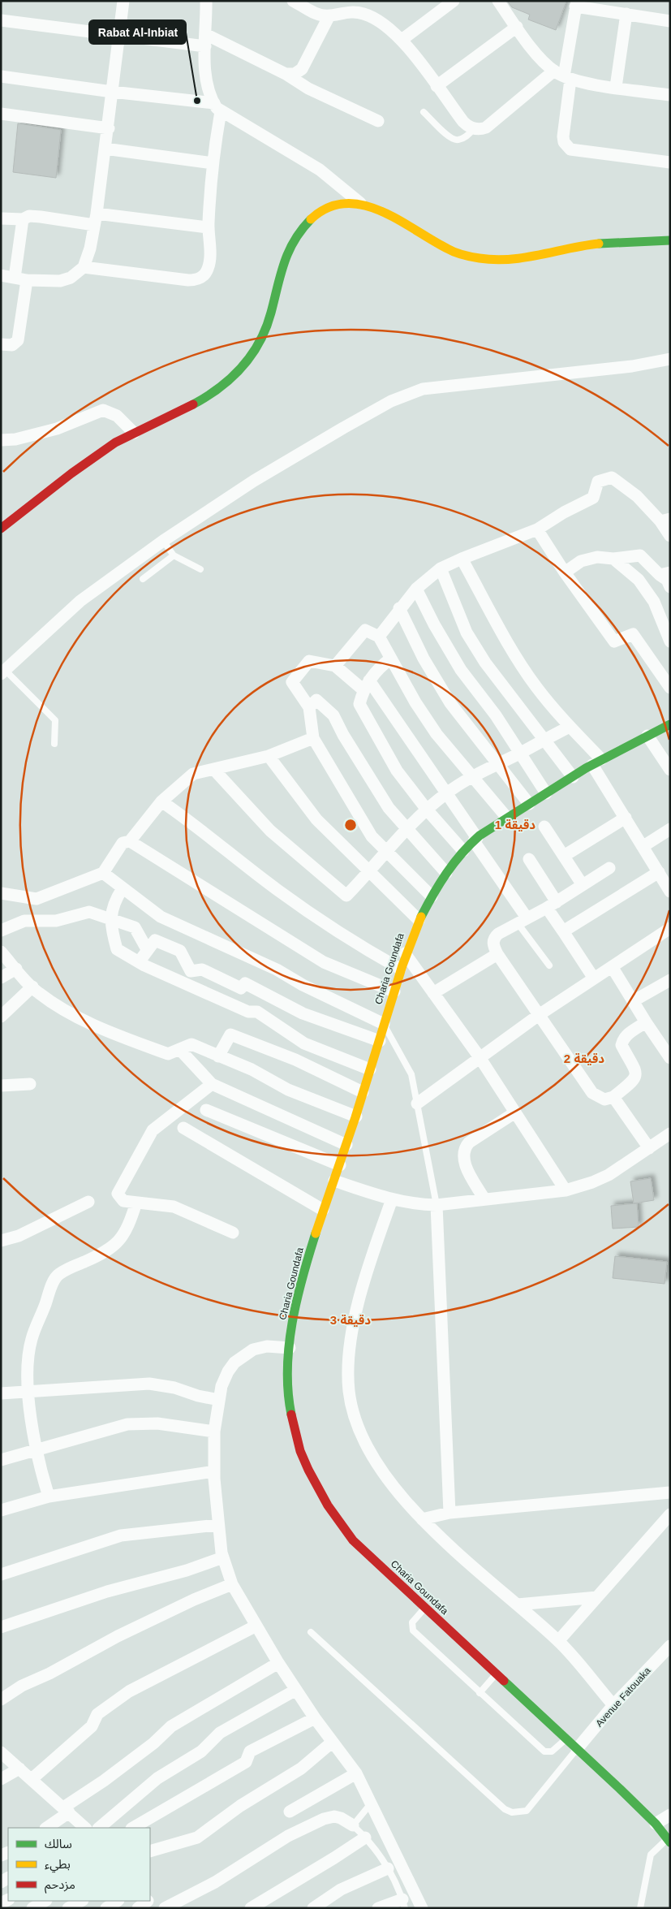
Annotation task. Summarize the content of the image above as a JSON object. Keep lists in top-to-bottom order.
{
  "streets": {
    "street": ["Charia Goundafa", "Avenue Fatouaka"]
  },
  "crossings": [
    ["Charia Goundafa", "Avenue Fatouaka"]
  ],
  "places": ["Rabat Al-Inbiat"],
  "legend": ["سالك", "بطيء", "مزدحم"],
  "rings": ["1 دقيقة", "2 دقيقة", "3 دقيقة"]
}
